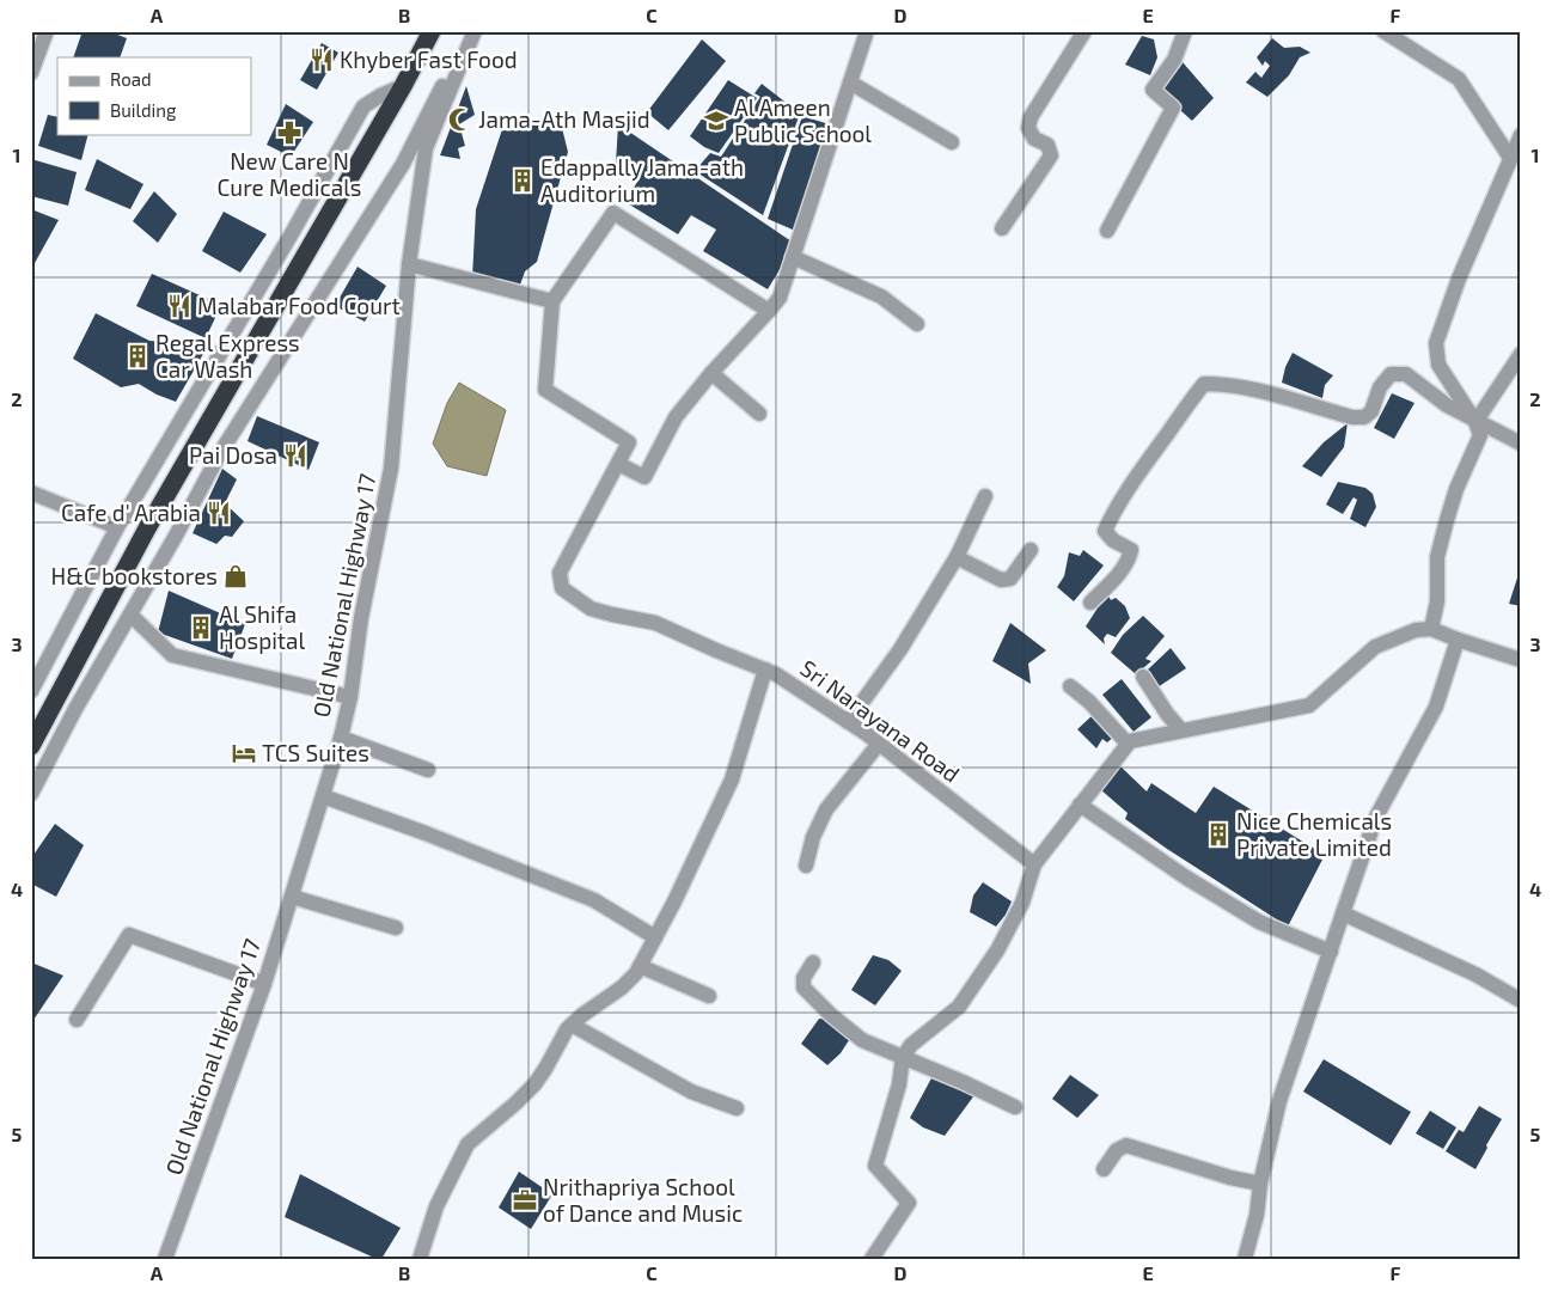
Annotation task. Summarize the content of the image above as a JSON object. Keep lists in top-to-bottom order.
{
  "streets": {
    "street": ["Old National Highway 17", "Sri Narayana Road"]
  },
  "places": {
    "restaurant": [
      "Khyber Fast Food",
      "Malabar Food Court",
      "Pai Dosa",
      "Cafe d' Arabia"
    ],
    "mosque": ["Jama-Ath Masjid"],
    "school or university": ["Al Ameen Public School"],
    "pharmacy": ["New Care N Cure Medicals"],
    "building": [
      "Edappally Jama-ath Auditorium",
      "Regal Express Car Wash",
      "Al Shifa Hospital",
      "Nice Chemicals Private Limited"
    ],
    "shop": ["H&C bookstores"],
    "hotel": ["TCS Suites"],
    "office": ["Nrithapriya School of Dance and Music"]
  },
  "legend": ["Road", "Building"],
  "grid": {
    "columns": [
      "A",
      "B",
      "C",
      "D",
      "E",
      "F"
    ],
    "rows": [
      "1",
      "2",
      "3",
      "4",
      "5"
    ]
  }
}
